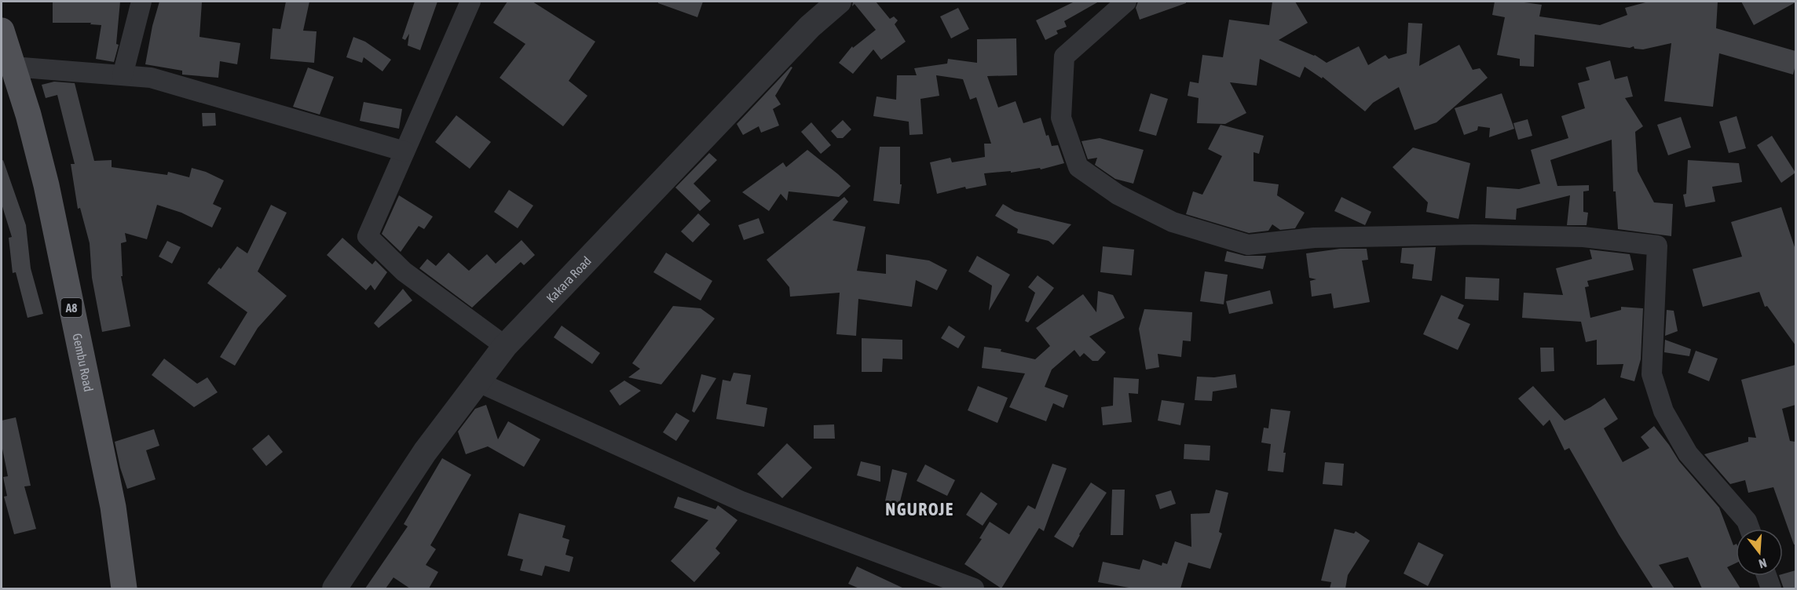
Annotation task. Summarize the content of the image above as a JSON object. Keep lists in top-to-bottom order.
{
  "streets": {
    "main road": ["A8", "Gembu Road"],
    "street": ["Kakara Road"]
  },
  "districts": ["NGUROJE"],
  "north": "bottom"
}
